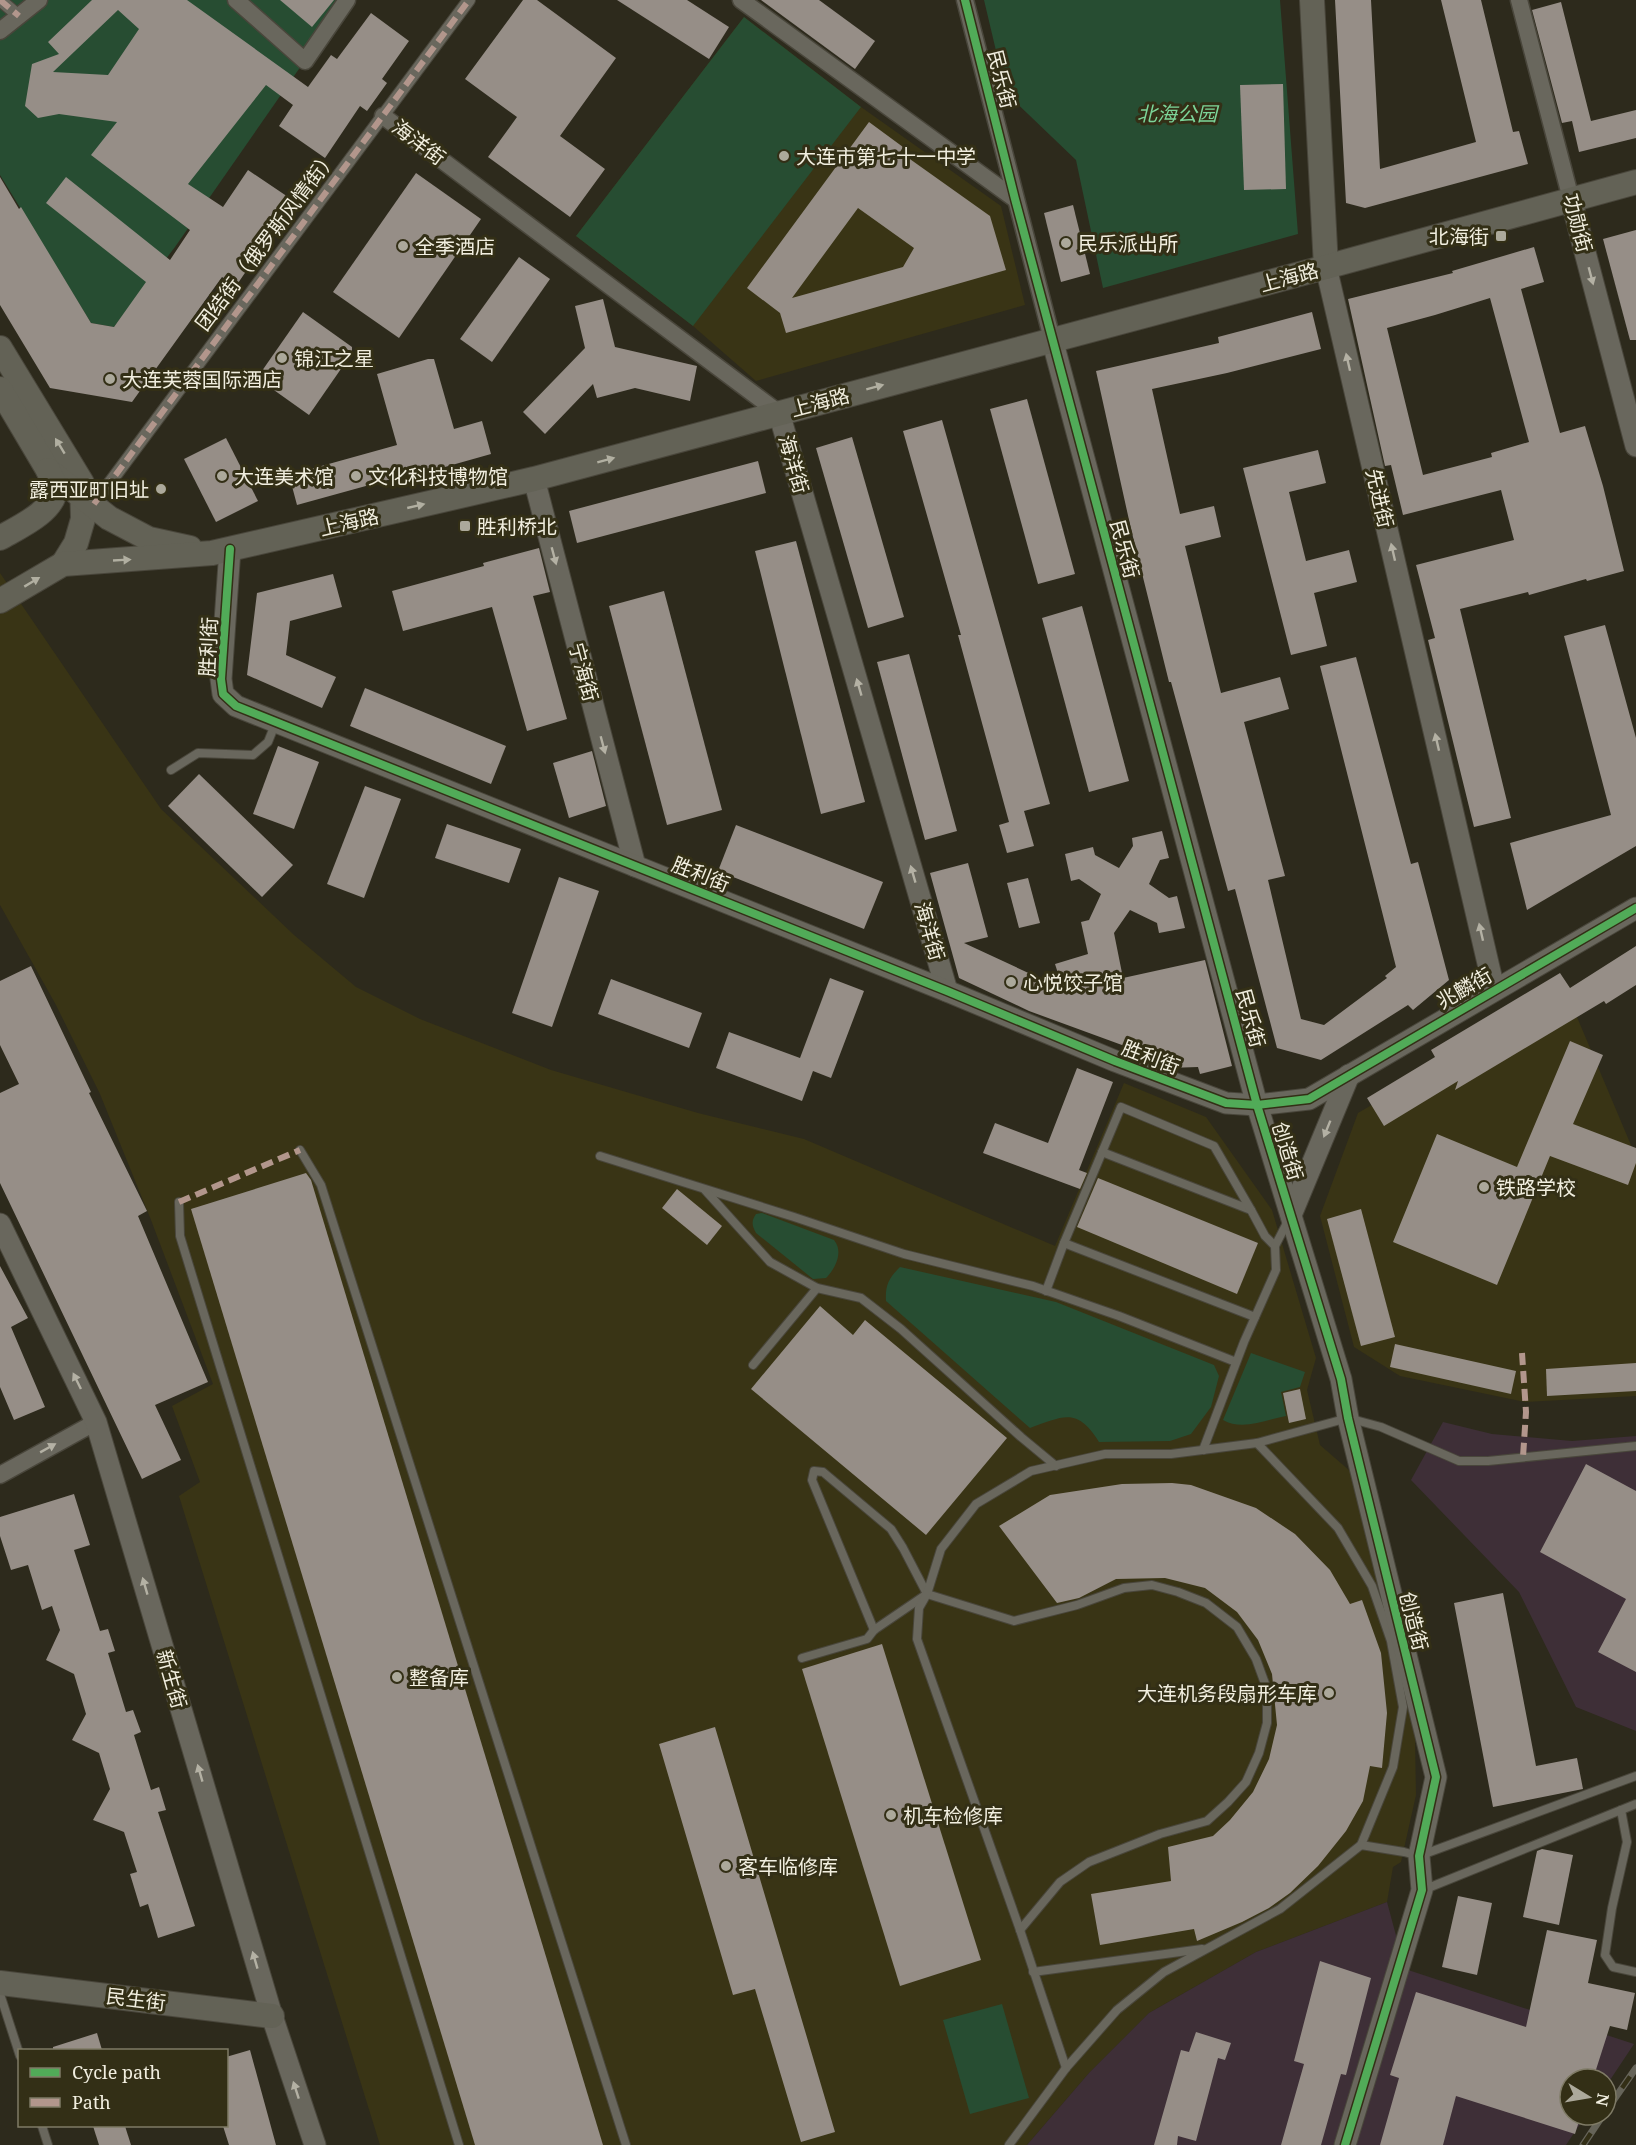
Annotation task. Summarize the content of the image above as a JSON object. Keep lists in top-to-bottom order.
{
  "streets": {
    "main road": ["上海路", "先进街", "民生街"],
    "street": [
      "民乐街",
      "海洋街",
      "功勋街",
      "团结街（俄罗斯风情街）",
      "胜利街",
      "宁海街",
      "兆麟街",
      "创造街",
      "新生街"
    ]
  },
  "crossings": [
    ["民乐街", "上海路"],
    ["民乐街", "胜利街"],
    ["民乐街", "创造街"],
    ["海洋街", "团结街（俄罗斯风情街）"],
    ["海洋街", "上海路"],
    ["海洋街", "胜利街"],
    ["功勋街", "上海路"],
    ["上海路", "先进街"],
    ["上海路", "胜利街"],
    ["上海路", "宁海街"],
    ["先进街", "兆麟街"],
    ["胜利街", "宁海街"],
    ["胜利街", "兆麟街"],
    ["胜利街", "创造街"],
    ["新生街", "民生街"]
  ],
  "one_way": [
    "海洋街",
    "功勋街",
    "上海路",
    "先进街",
    "宁海街",
    "新生街"
  ],
  "parks": ["北海公园"],
  "places": {
    "other": [
      "大连市第七十一中学",
      "民乐派出所",
      "全季酒店",
      "锦江之星",
      "大连芙蓉国际酒店",
      "大连美术馆",
      "文化科技博物馆",
      "露西亚町旧址",
      "心悦饺子馆",
      "铁路学校",
      "整备库",
      "大连机务段扇形车库",
      "机车检修库",
      "客车临修库"
    ],
    "transit": ["北海街", "胜利桥北"]
  },
  "legend": ["Cycle path", "Path"],
  "north": "right"
}
